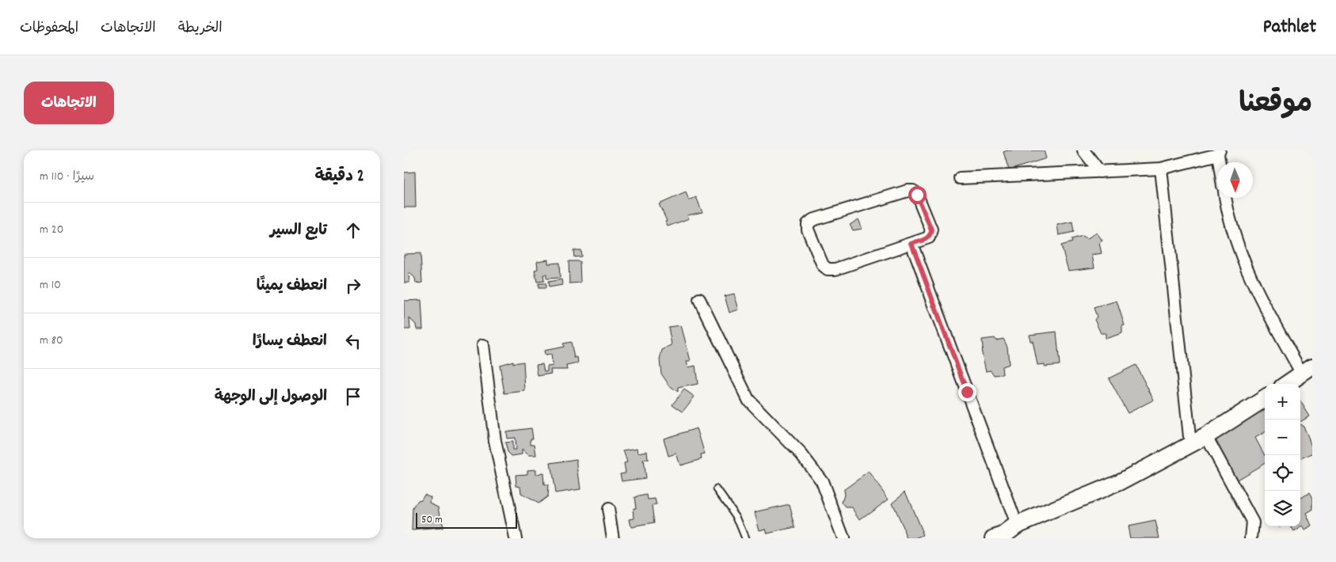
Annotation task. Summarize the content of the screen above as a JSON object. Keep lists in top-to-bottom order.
{
  "scale_bar": "50 m",
  "north": "bottom",
  "page": {
    "header": "Pathlet",
    "nav": ["الخريطة", "الاتجاهات", "المحفوظات"],
    "title": "موقعنا",
    "buttons": "الاتجاهات",
    "heading": ["2 دقيقة", "سيرًا · 110 m"],
    "list": [
      ["تابع السير", "20 m"],
      ["انعطف يمينًا", "10 m"],
      ["انعطف يسارًا", "80 m"],
      "الوصول إلى الوجهة"
    ],
    "map_buttons": ["+", "−"],
    "scale": "50 m"
  }
}
